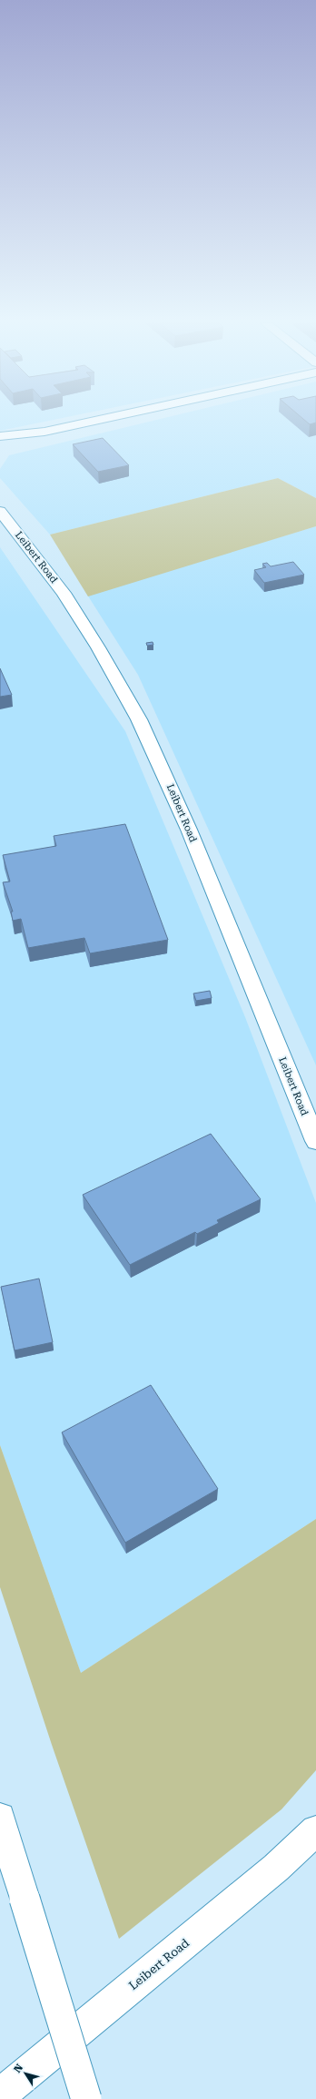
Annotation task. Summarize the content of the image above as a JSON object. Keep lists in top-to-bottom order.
{
  "streets": {
    "main road": ["Leibert Road"]
  },
  "north": "top left"
}
